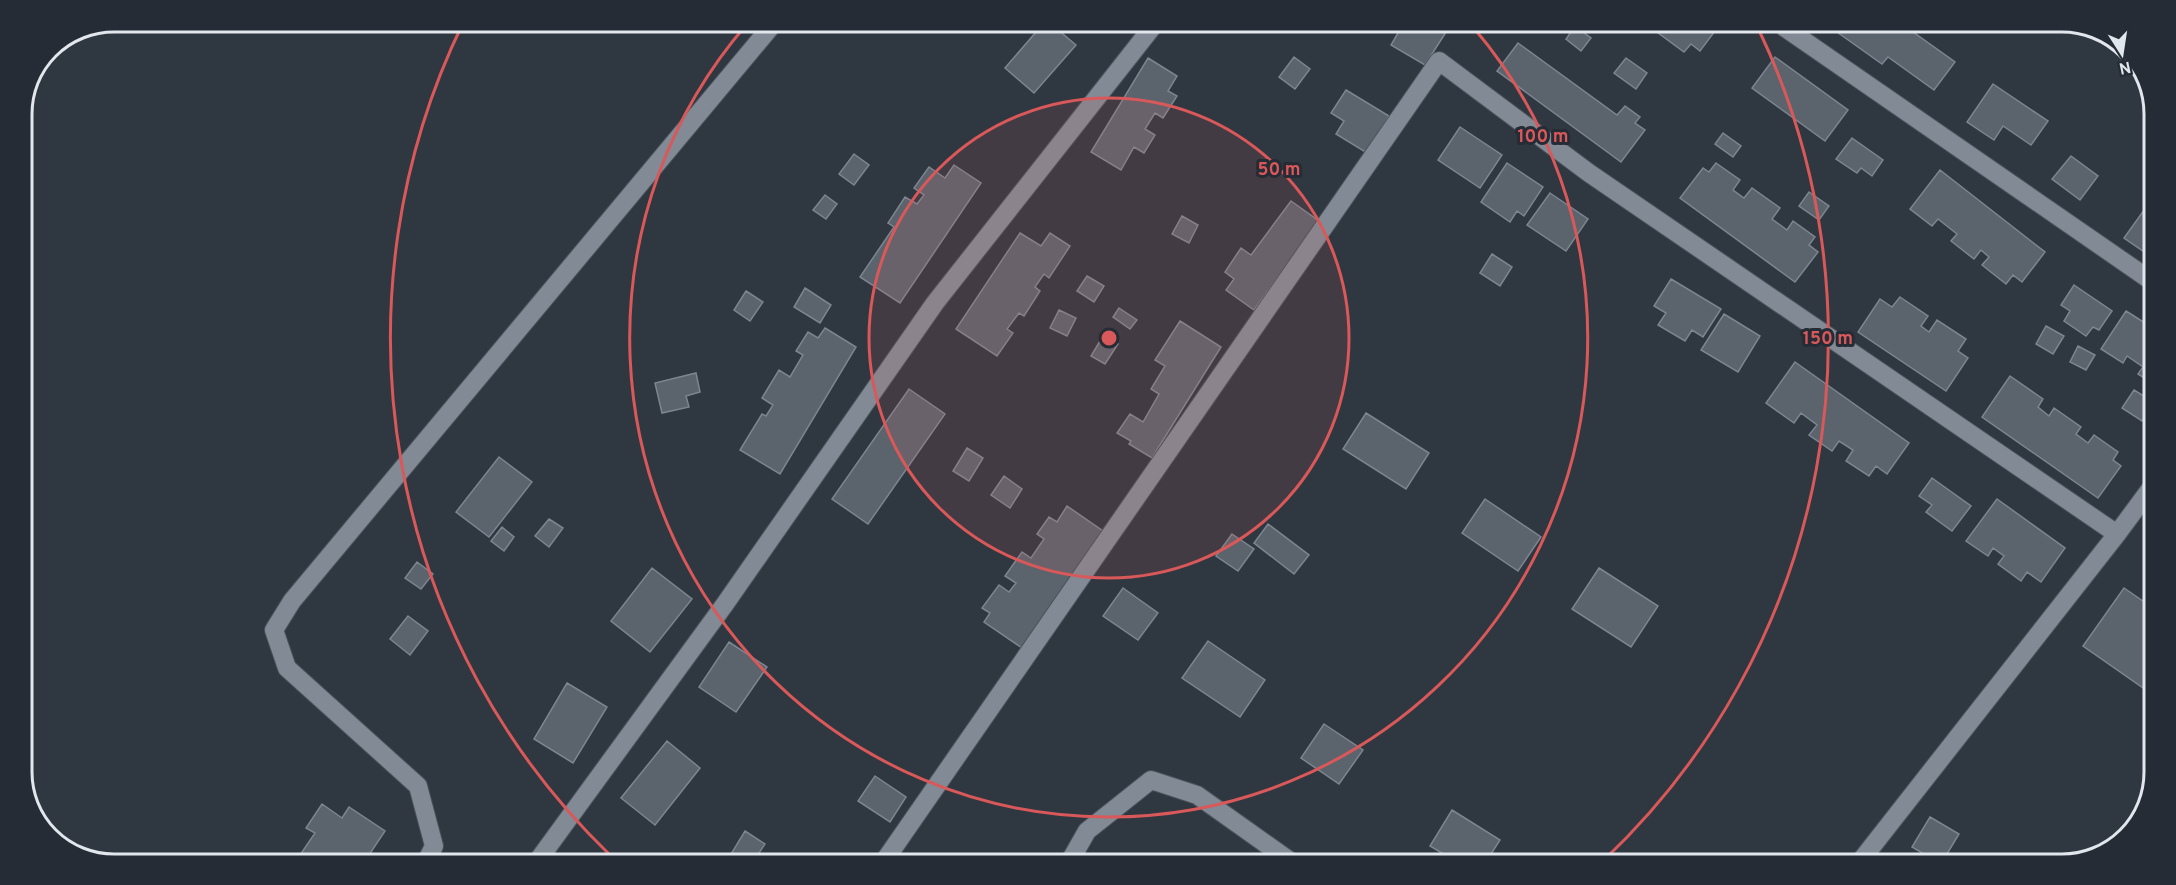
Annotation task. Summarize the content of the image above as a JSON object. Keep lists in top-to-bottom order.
{
  "north": "bottom",
  "rings": ["100 m", "50 m", "150 m"]
}
